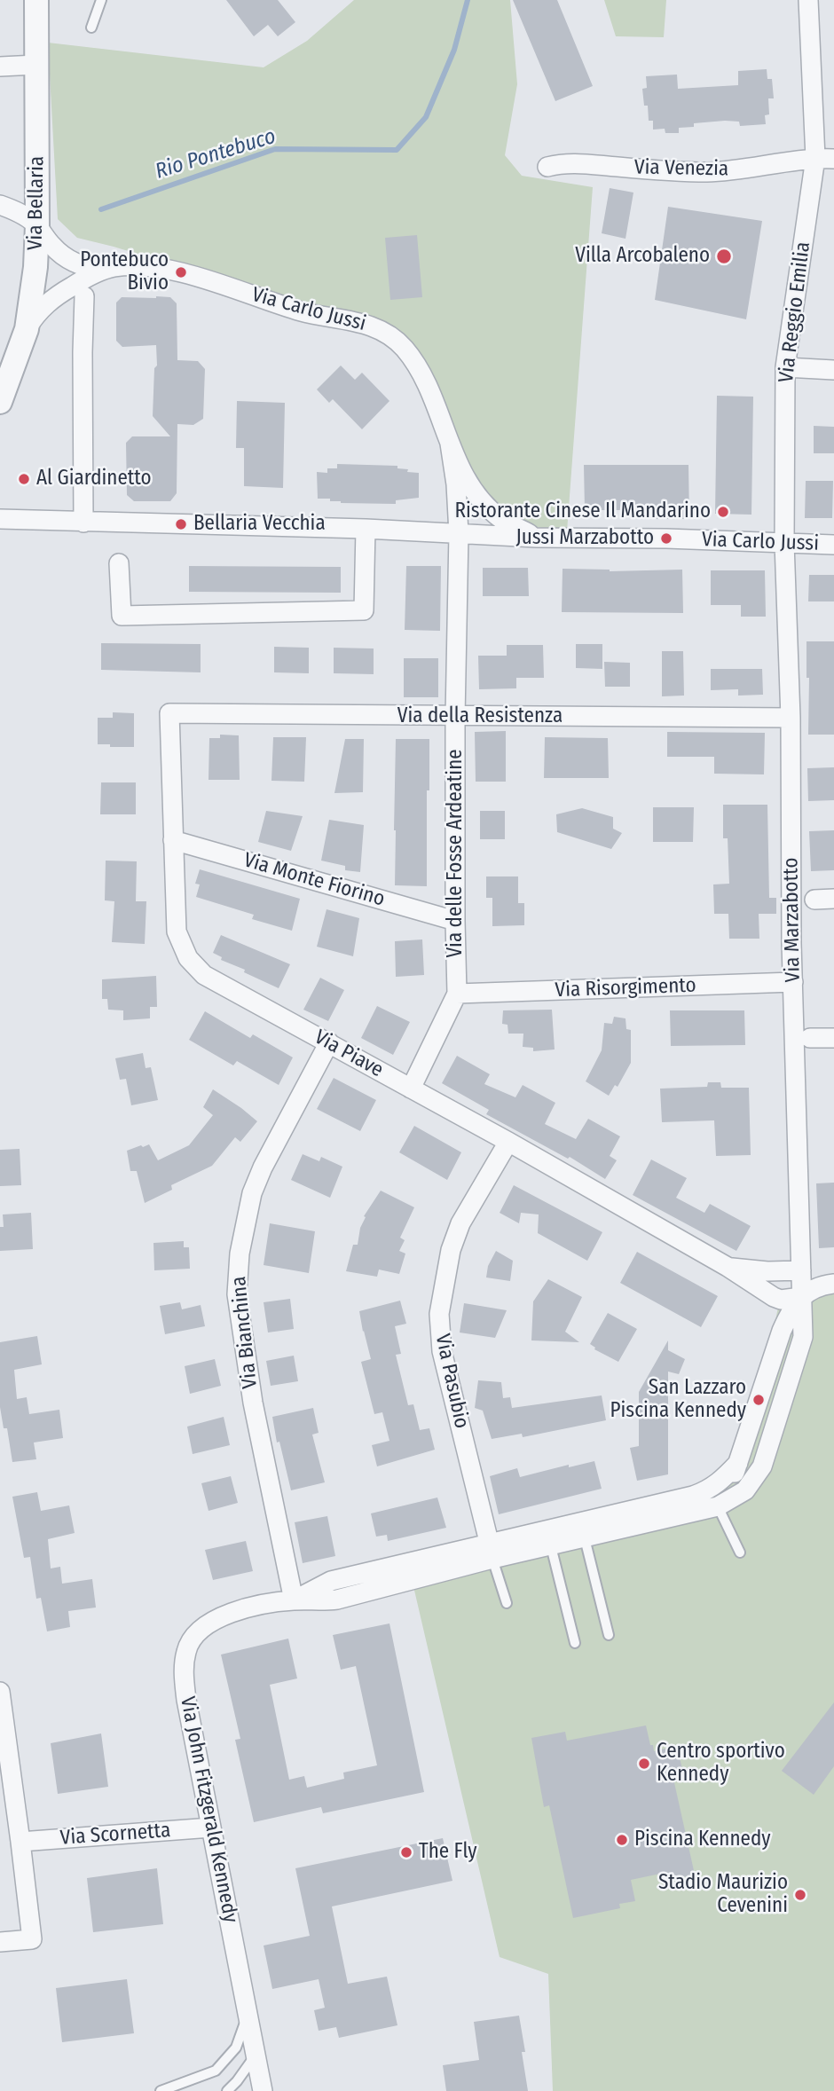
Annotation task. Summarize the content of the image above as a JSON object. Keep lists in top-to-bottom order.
{
  "streets": {
    "street": [
      "Via Venezia",
      "Via Bellaria",
      "Via Carlo Jussi",
      "Via Reggio Emilia",
      "Via della Resistenza",
      "Via delle Fosse Ardeatine",
      "Via Monte Fiorino",
      "Via Marzabotto",
      "Via Risorgimento",
      "Via Piave",
      "Via Bianchina",
      "Via Pasubio",
      "Via John Fitzgerald Kennedy",
      "Via Scornetta"
    ]
  },
  "crossings": [
    ["Via Venezia", "Via Reggio Emilia"],
    ["Via Bellaria", "Via Carlo Jussi"],
    ["Via Carlo Jussi", "Via Reggio Emilia"],
    ["Via Carlo Jussi", "Via delle Fosse Ardeatine"],
    ["Via Carlo Jussi", "Via Marzabotto"],
    ["Via Reggio Emilia", "Via Marzabotto"],
    ["Via della Resistenza", "Via delle Fosse Ardeatine"],
    ["Via della Resistenza", "Via Marzabotto"],
    ["Via della Resistenza", "Via Piave"],
    ["Via delle Fosse Ardeatine", "Via Monte Fiorino"],
    ["Via delle Fosse Ardeatine", "Via Risorgimento"],
    ["Via delle Fosse Ardeatine", "Via Piave"],
    ["Via Monte Fiorino", "Via Piave"],
    ["Via Marzabotto", "Via Risorgimento"],
    ["Via Marzabotto", "Via Piave"],
    ["Via Marzabotto", "Via John Fitzgerald Kennedy"],
    ["Via Piave", "Via Bianchina"],
    ["Via Piave", "Via Pasubio"],
    ["Via Piave", "Via John Fitzgerald Kennedy"],
    ["Via Bianchina", "Via John Fitzgerald Kennedy"],
    ["Via Pasubio", "Via John Fitzgerald Kennedy"],
    ["Via John Fitzgerald Kennedy", "Via Scornetta"]
  ],
  "water": ["Rio Pontebuco"],
  "places": [
    "Villa Arcobaleno",
    "Pontebuco Bivio",
    "Al Giardinetto",
    "Ristorante Cinese Il Mandarino",
    "Bellaria Vecchia",
    "Jussi Marzabotto",
    "San Lazzaro Piscina Kennedy",
    "Centro sportivo Kennedy",
    "Piscina Kennedy",
    "The Fly",
    "Stadio Maurizio Cevenini"
  ]
}
